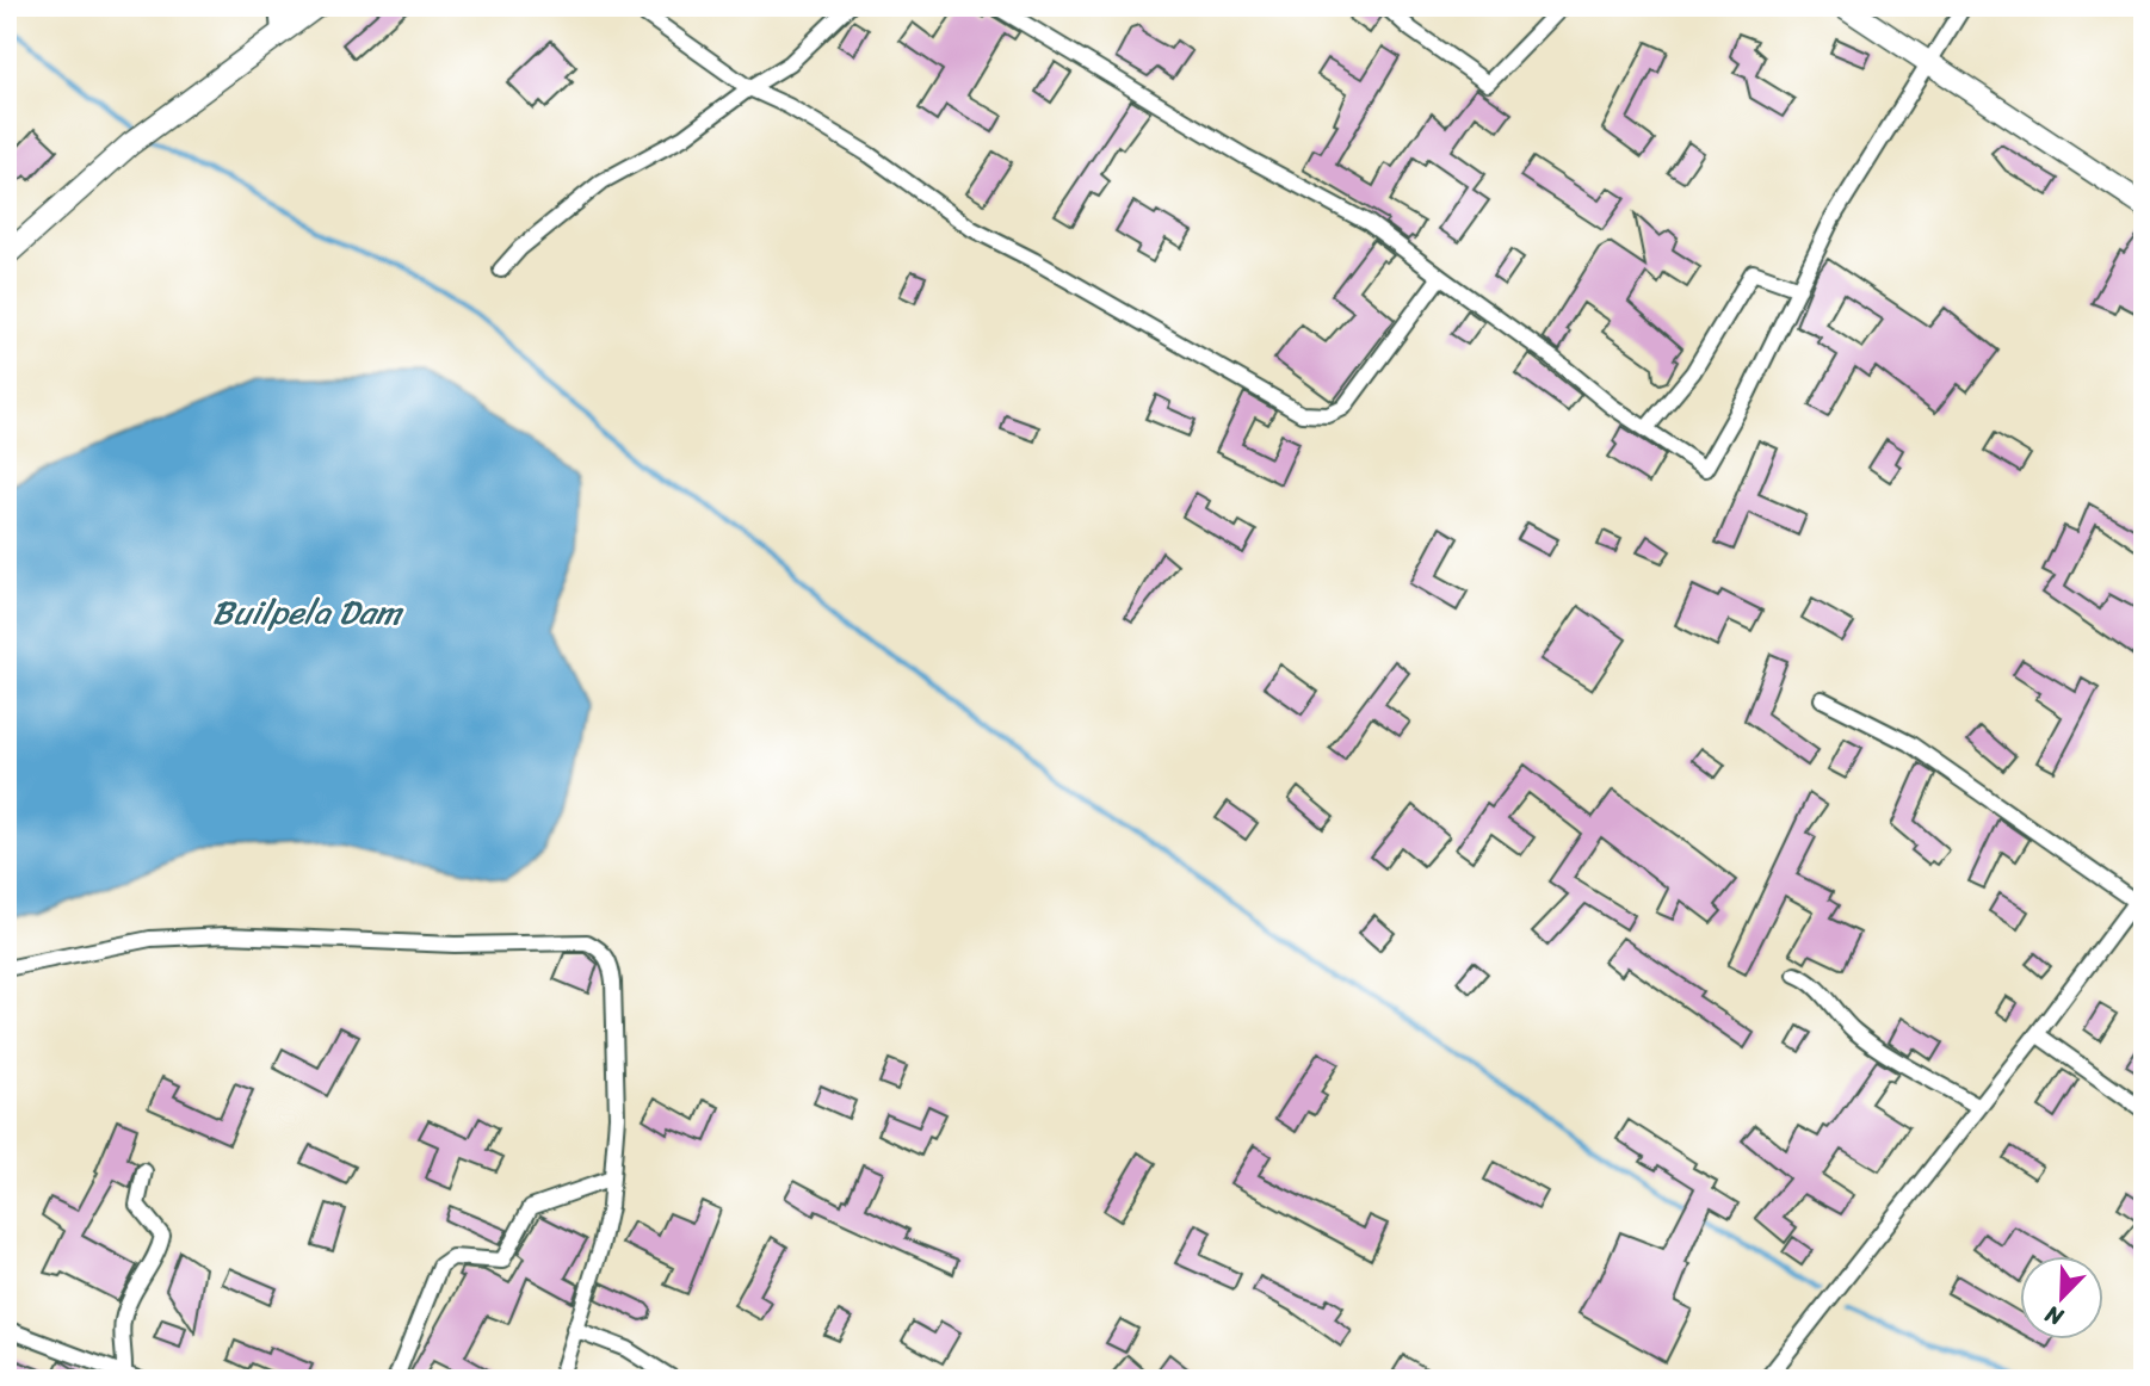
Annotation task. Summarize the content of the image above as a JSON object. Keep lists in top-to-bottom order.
{
  "water": ["Builpela Dam"],
  "north": "bottom left"
}
